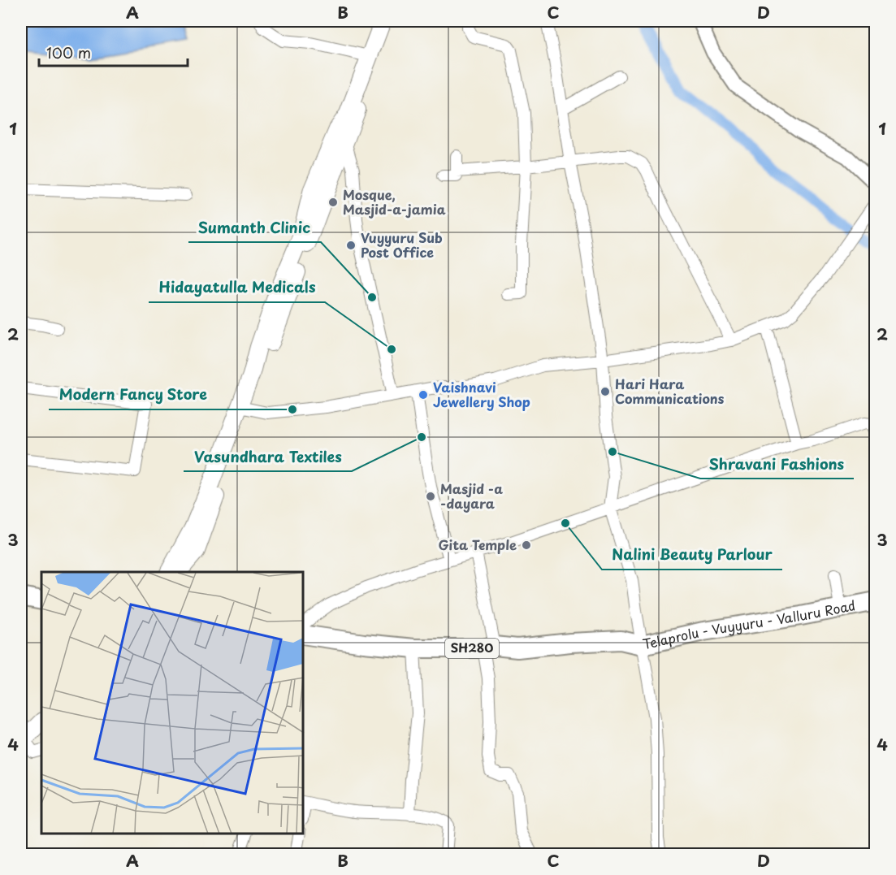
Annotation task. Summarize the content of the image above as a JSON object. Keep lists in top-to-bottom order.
{
  "streets": {
    "main road": ["Telaprolu - Vuyyuru - Valluru Road", "SH280"]
  },
  "places": [
    "Mosque, Masjid-a-jamia",
    "Vuyyuru Sub Post Office",
    "Sumanth Clinic",
    "Hidayatulla Medicals",
    "Hari Hara Communications",
    "Vaishnavi Jewellery Shop",
    "Modern Fancy Store",
    "Vasundhara Textiles",
    "Shravani Fashions",
    "Masjid -a -dayara",
    "Nalini Beauty Parlour",
    "Gita Temple"
  ],
  "scale_bar": "100 m",
  "grid": {
    "columns": [
      "A",
      "B",
      "C",
      "D"
    ],
    "rows": [
      "1",
      "2",
      "3",
      "4"
    ]
  }
}
